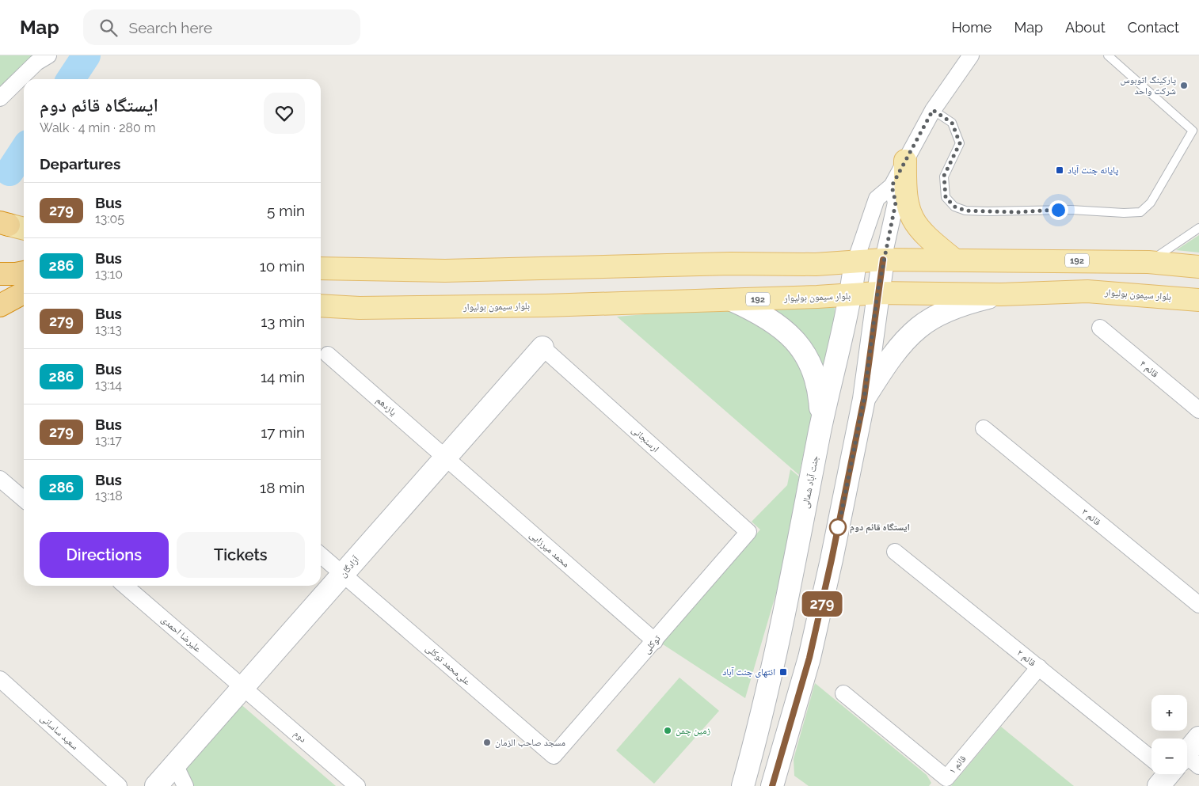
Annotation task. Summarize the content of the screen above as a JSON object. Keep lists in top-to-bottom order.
{
  "streets": {
    "main road": [
      "192",
      "بلوار سیمون بولیوار",
      "جنت آباد شمالی",
      "آزادگان"
    ],
    "street": [
      "قائم ۴",
      "یازدهم",
      "ارسنجانی",
      "قائم ۳",
      "محمد میرزایی",
      "علیرضا احمدی",
      "توکلی",
      "قائم ۲",
      "علی‌محمد توکلی",
      "سعید ساسانی",
      "دوم",
      "قائم ۱"
    ]
  },
  "crossings": [
    ["192", "جنت آباد شمالی"],
    ["بلوار سیمون بولیوار", "جنت آباد شمالی"],
    ["یازدهم", "محمد میرزایی"],
    ["یازدهم", "آزادگان"],
    ["ارسنجانی", "آزادگان"],
    ["ارسنجانی", "توکلی"],
    ["محمد میرزایی", "آزادگان"],
    ["محمد میرزایی", "توکلی"],
    ["آزادگان", "علیرضا احمدی"],
    ["آزادگان", "علی‌محمد توکلی"],
    ["آزادگان", "دوم"],
    ["علیرضا احمدی", "دوم"],
    ["توکلی", "علی‌محمد توکلی"],
    ["قائم ۲", "قائم ۱"]
  ],
  "places": {
    "other": [
      "پارکینگ اتوبوس شرکت واحد",
      "ایستگاه قائم دوم",
      "زمین چمن",
      "مسجد صاحب الزمان"
    ],
    "transit": ["پایانه جنت آباد", "انتهای جنت آباد"]
  },
  "lines": ["bus line 279"],
  "page": {
    "header": "Map",
    "search": "Search here",
    "nav": [
      "Home",
      "Map",
      "About",
      "Contact"
    ],
    "on_map": "279",
    "heading": [
      ["ایستگاه قائم دوم", "Walk · 4 min · 280 m"],
      "Departures"
    ],
    "list": [
      {
        "mark": "279",
        "name": "Bus",
        "note": "13:05",
        "value": "5 min"
      },
      {
        "mark": "286",
        "name": "Bus",
        "note": "13:10",
        "value": "10 min"
      },
      {
        "mark": "279",
        "name": "Bus",
        "note": "13:13",
        "value": "13 min"
      },
      {
        "mark": "286",
        "name": "Bus",
        "note": "13:14",
        "value": "14 min"
      },
      {
        "mark": "279",
        "name": "Bus",
        "note": "13:17",
        "value": "17 min"
      },
      {
        "mark": "286",
        "name": "Bus",
        "note": "13:18",
        "value": "18 min"
      }
    ],
    "buttons": ["Directions", "Tickets"],
    "map_buttons": ["+", "−"]
  }
}
